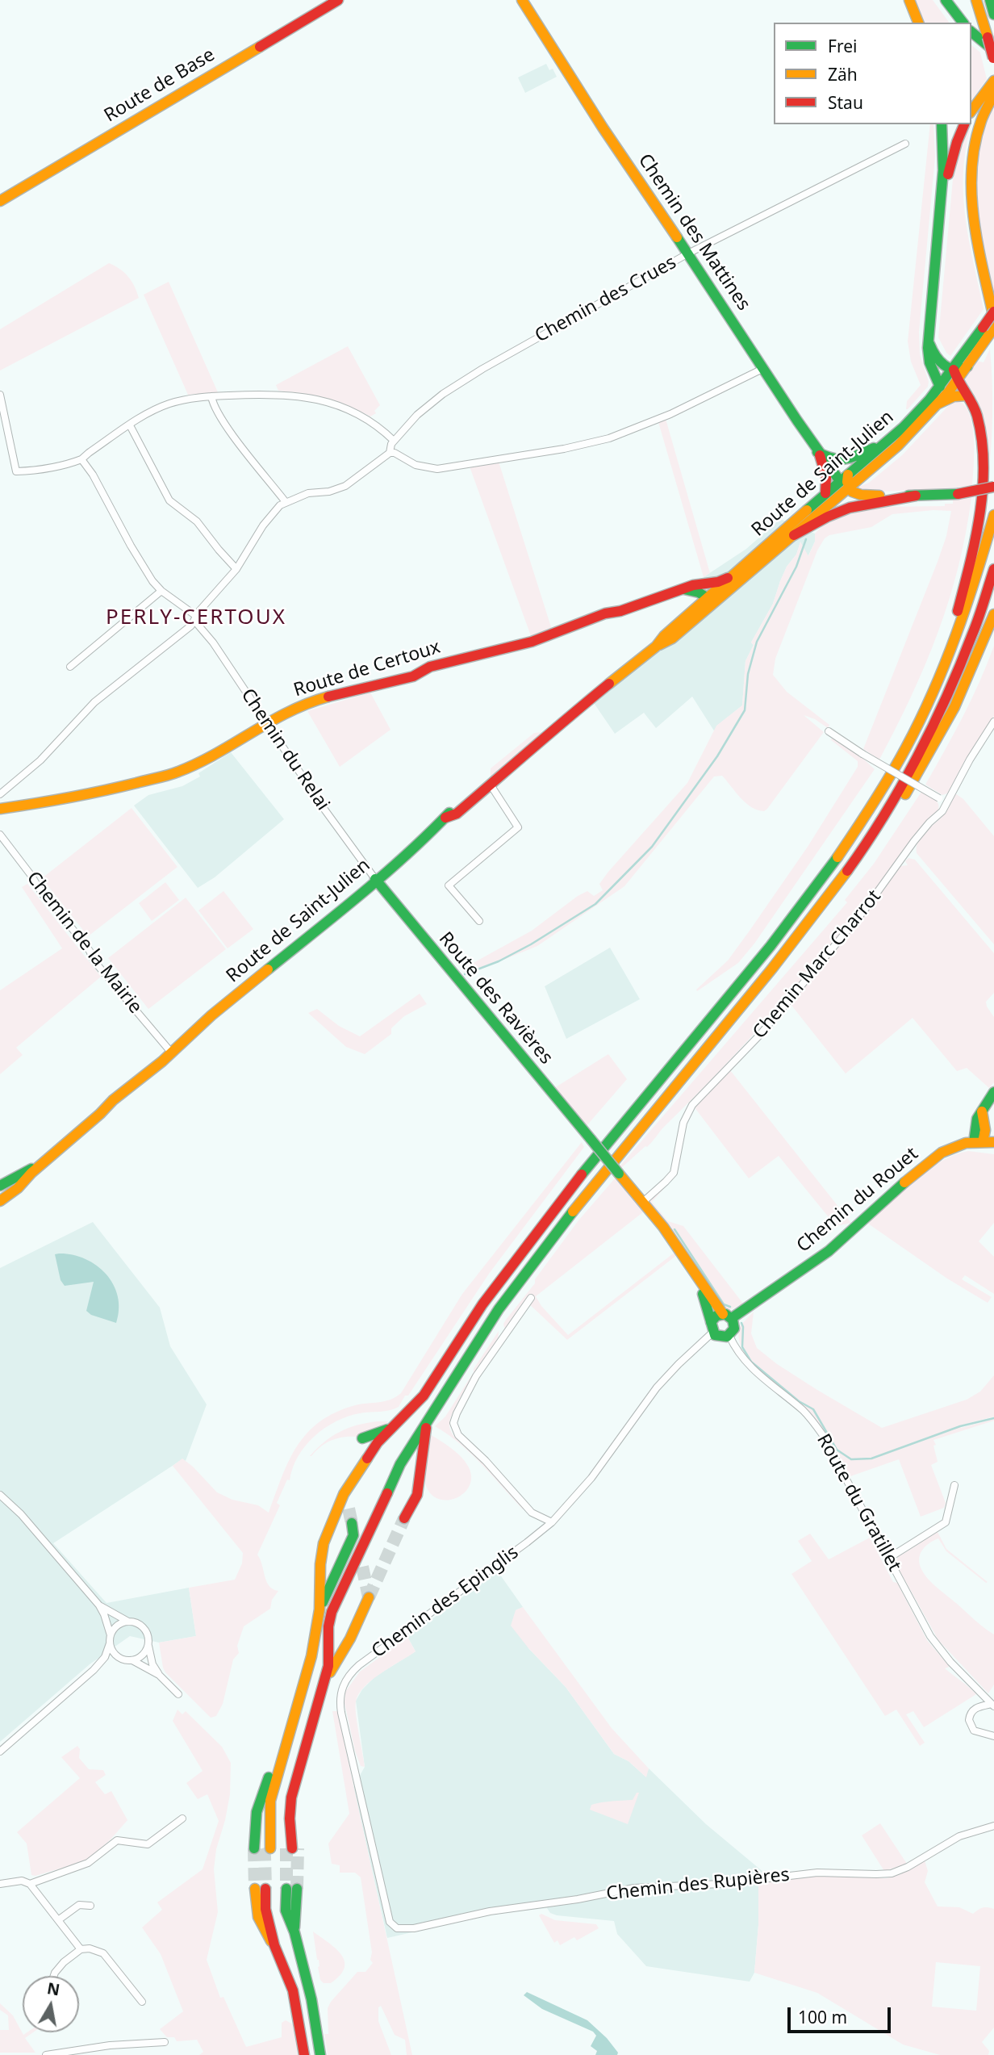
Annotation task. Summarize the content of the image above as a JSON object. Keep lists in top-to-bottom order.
{
  "streets": {
    "main road": [
      "Route de Base",
      "Chemin des Mattines",
      "Route de Saint-Julien",
      "Route de Certoux",
      "Route des Ravières",
      "Chemin du Rouet"
    ],
    "street": [
      "Chemin des Crues",
      "Chemin du Relai",
      "Chemin de la Mairie",
      "Chemin Marc Charrot",
      "Route du Gratillet",
      "Chemin des Epinglis",
      "Chemin des Rupières"
    ]
  },
  "crossings": [
    ["Chemin des Mattines", "Chemin des Crues"],
    ["Chemin des Mattines", "Route de Saint-Julien"],
    ["Route de Saint-Julien", "Route de Certoux"],
    ["Route de Saint-Julien", "Chemin du Relai"],
    ["Route de Saint-Julien", "Chemin de la Mairie"],
    ["Route de Saint-Julien", "Route des Ravières"],
    ["Route de Certoux", "Chemin du Relai"],
    ["Chemin du Relai", "Route des Ravières"],
    ["Chemin Marc Charrot", "Route des Ravières"],
    ["Chemin du Rouet", "Route du Gratillet"],
    ["Chemin du Rouet", "Chemin des Epinglis"],
    ["Route du Gratillet", "Chemin des Epinglis"],
    ["Chemin des Epinglis", "Chemin des Rupières"]
  ],
  "districts": ["PERLY-CERTOUX"],
  "legend": ["Frei", "Zäh", "Stau"],
  "scale_bar": "100 m",
  "north": "top"
}
